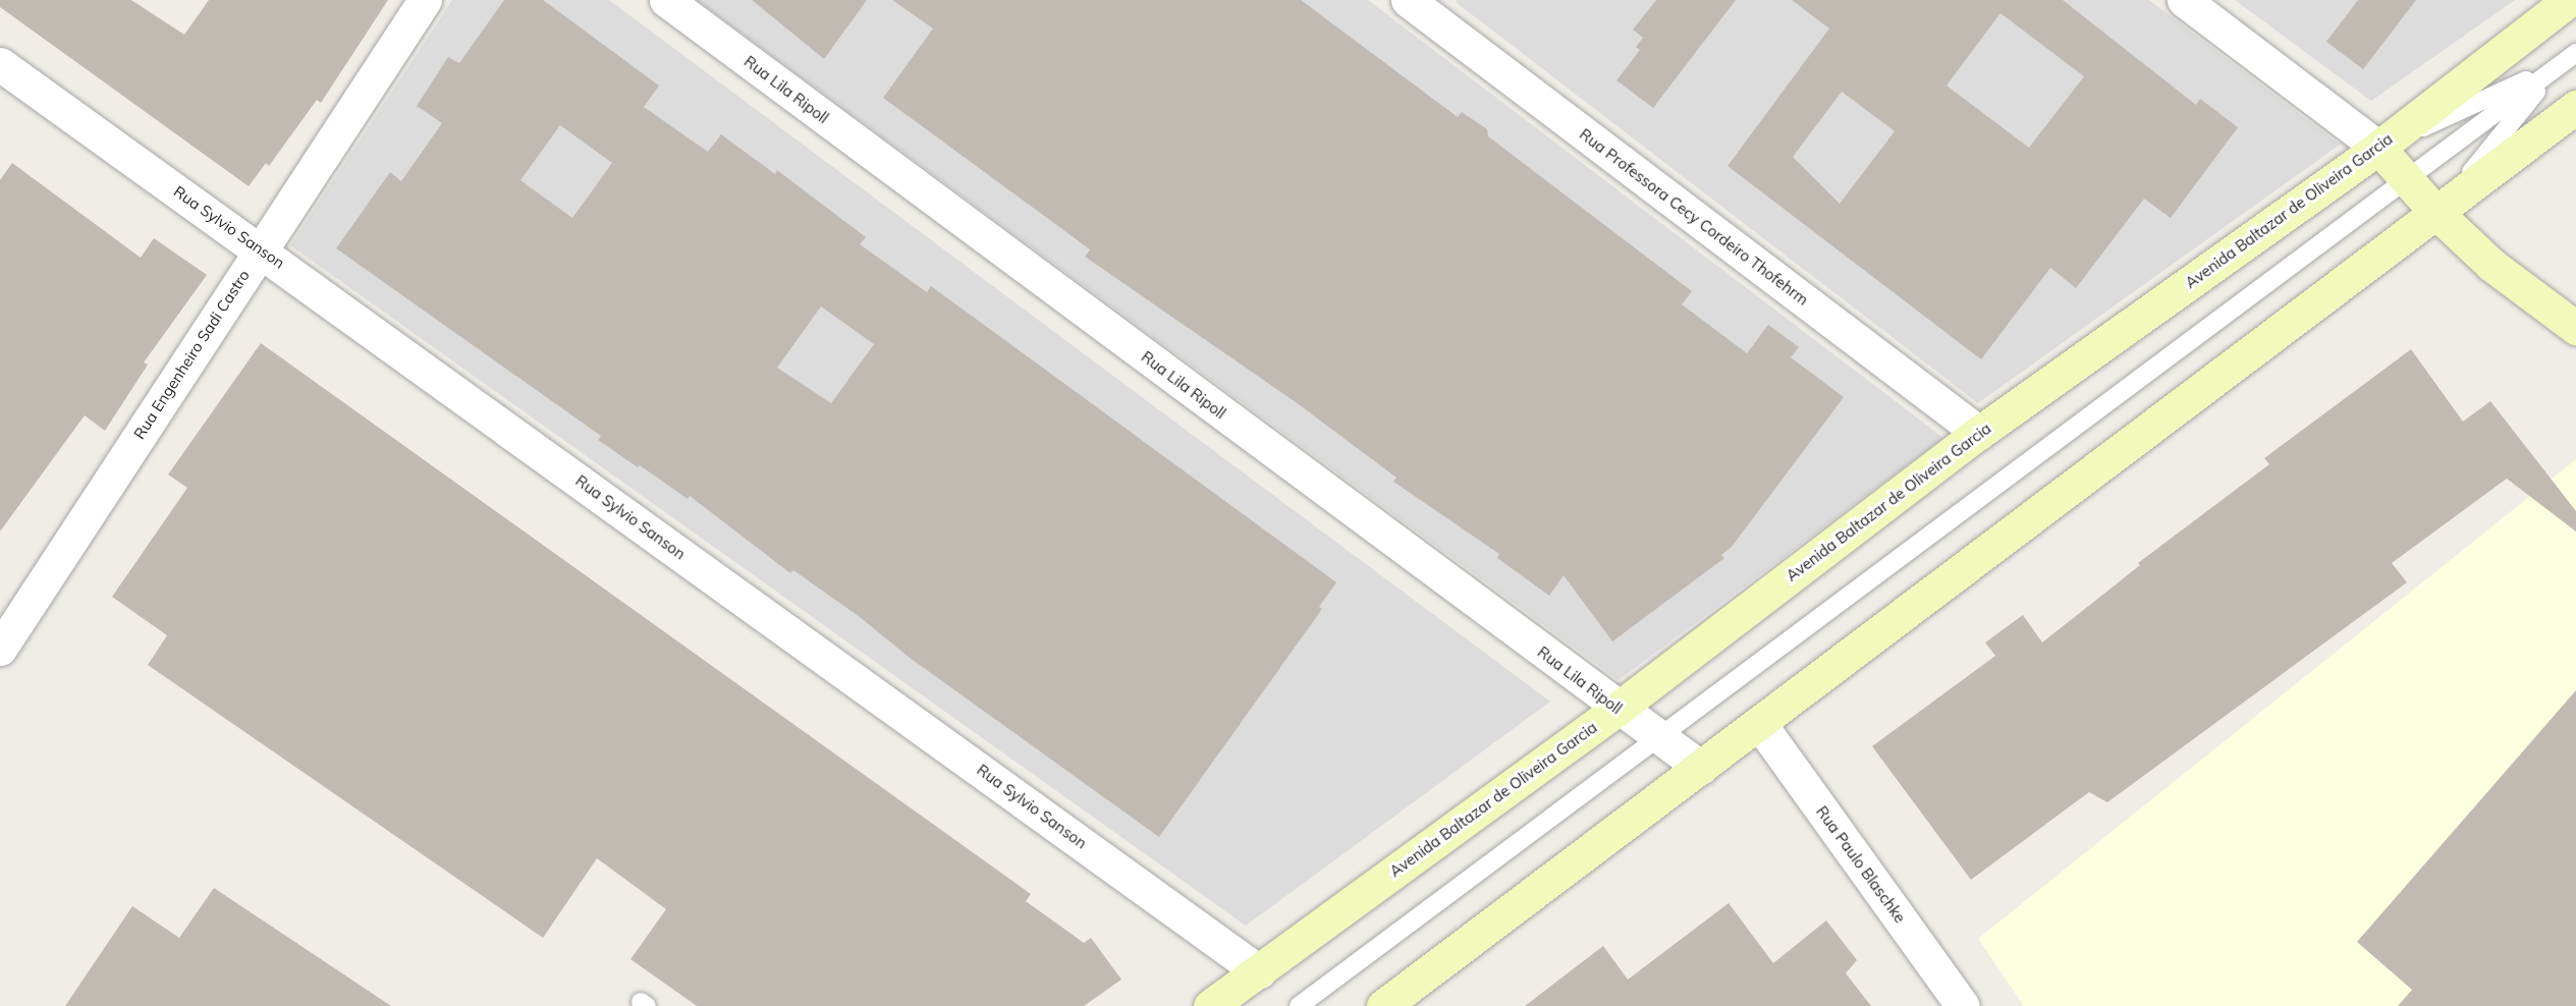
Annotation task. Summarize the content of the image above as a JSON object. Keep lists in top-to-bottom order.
{
  "streets": {
    "main road": ["Avenida Baltazar de Oliveira Garcia"],
    "street": [
      "Rua Lila Ripoll",
      "Rua Professora Cecy Cordeiro Thofehrm",
      "Rua Sylvio Sanson",
      "Rua Engenheiro Sadi Castro",
      "Rua Paulo Blaschke"
    ]
  },
  "crossings": [
    ["Rua Lila Ripoll", "Avenida Baltazar de Oliveira Garcia"],
    ["Avenida Baltazar de Oliveira Garcia", "Rua Professora Cecy Cordeiro Thofehrm"],
    ["Avenida Baltazar de Oliveira Garcia", "Rua Sylvio Sanson"],
    ["Rua Sylvio Sanson", "Rua Engenheiro Sadi Castro"]
  ]
}
